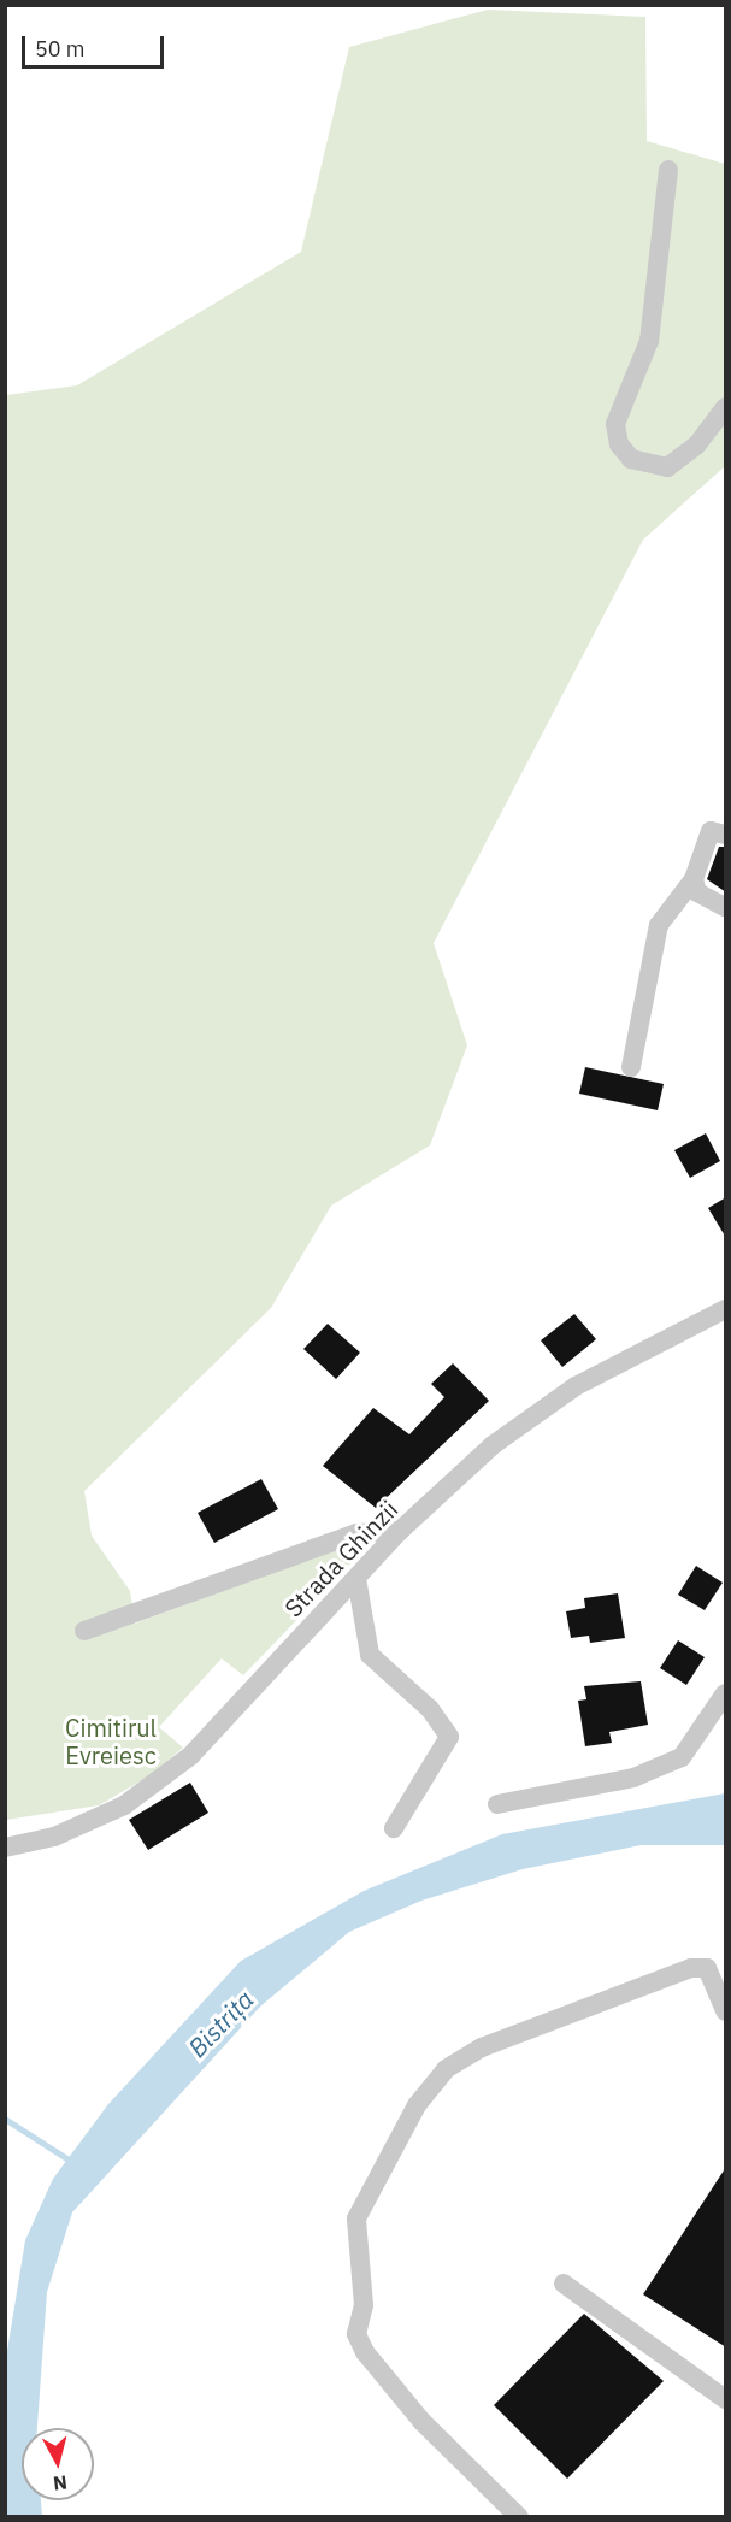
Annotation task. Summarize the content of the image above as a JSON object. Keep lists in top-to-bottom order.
{
  "streets": {
    "street": ["Strada Ghinzii"]
  },
  "water": ["Bistrița"],
  "parks": ["Cimitirul Evreiesc"],
  "scale_bar": "50 m",
  "north": "bottom"
}
